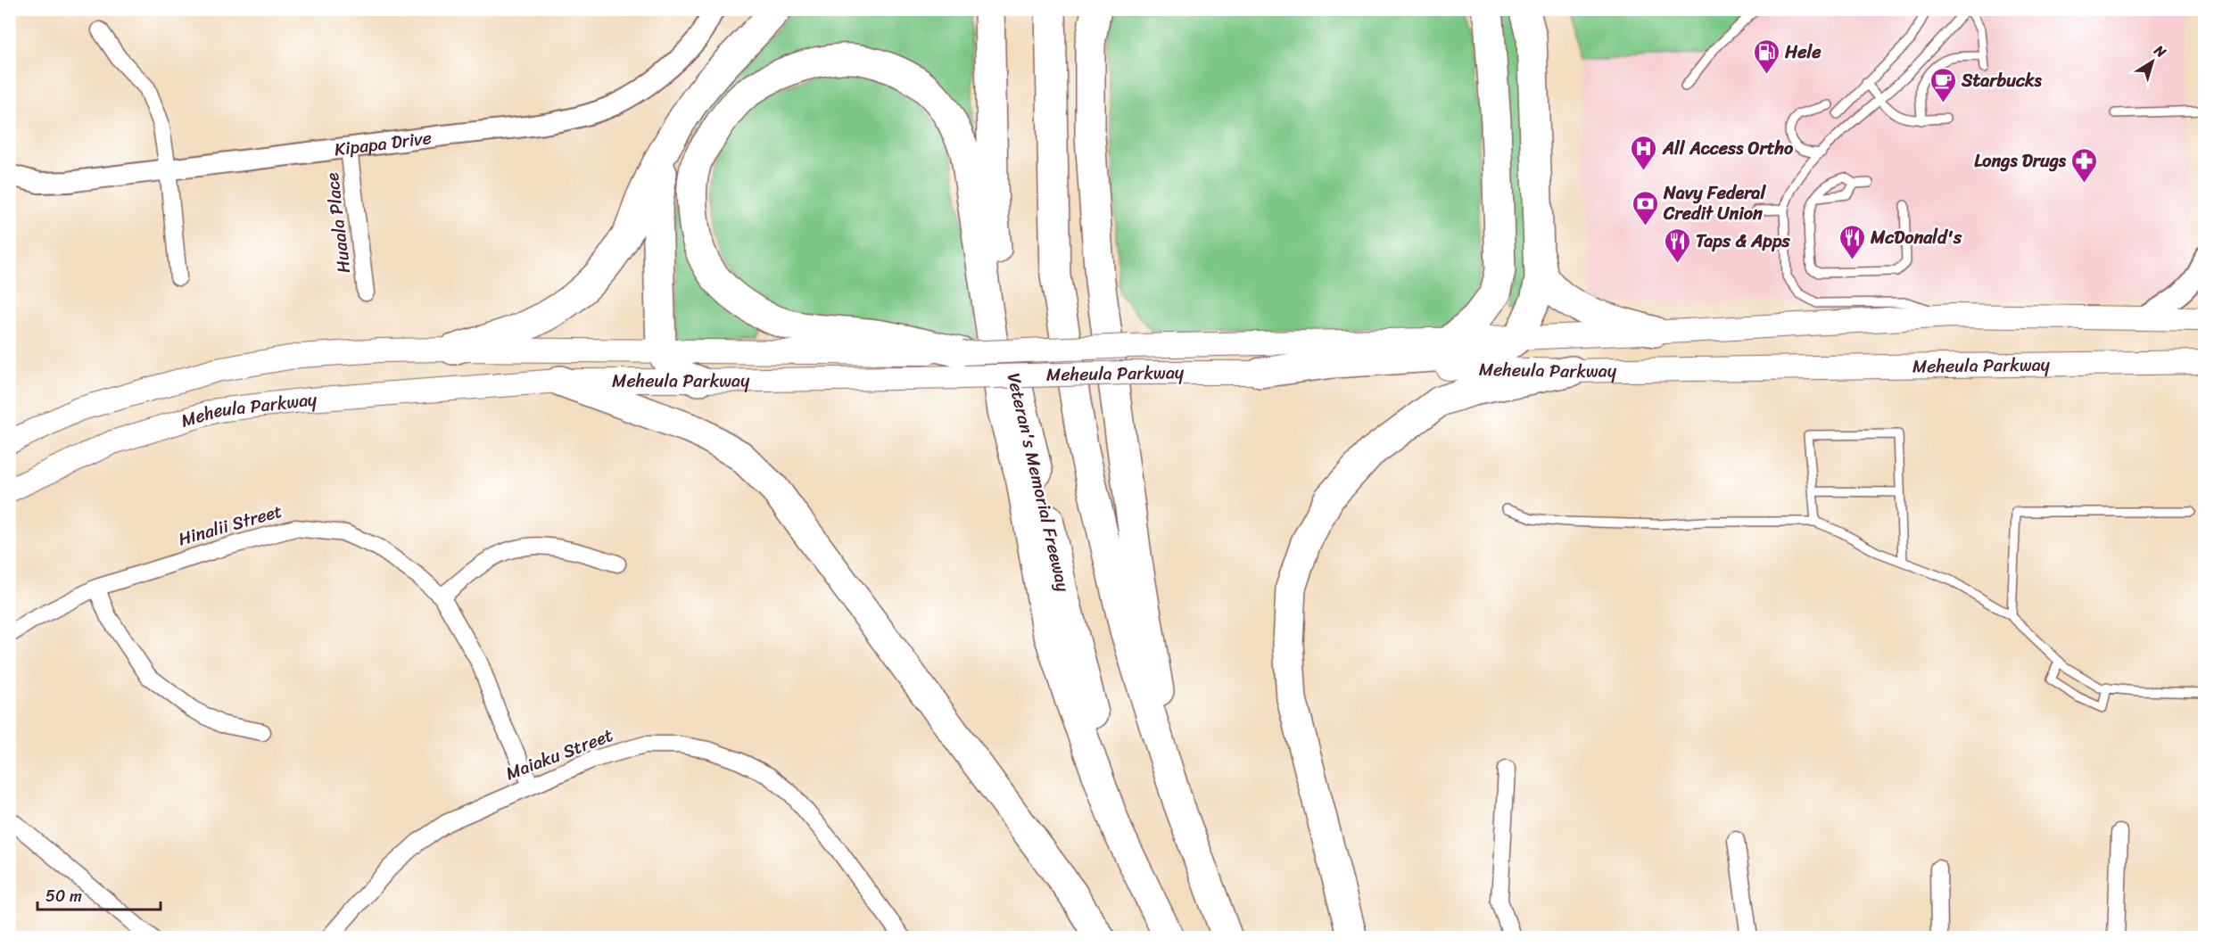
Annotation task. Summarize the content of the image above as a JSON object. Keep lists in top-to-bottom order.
{
  "streets": {
    "highway": ["Veteran's Memorial Freeway"],
    "main road": ["Meheula Parkway"],
    "street": [
      "Kipapa Drive",
      "Huaala Place",
      "Hinalii Street",
      "Maiaku Street"
    ]
  },
  "crossings": [
    ["Kipapa Drive", "Huaala Place"],
    ["Hinalii Street", "Maiaku Street"]
  ],
  "places": {
    "fuel station": ["Hele"],
    "cafe": ["Starbucks"],
    "hospital": ["All Access Ortho"],
    "pharmacy": ["Longs Drugs"],
    "bank": ["Navy Federal Credit Union"],
    "restaurant": ["McDonald's", "Taps & Apps"]
  },
  "scale_bar": "50 m",
  "north": "top right"
}
